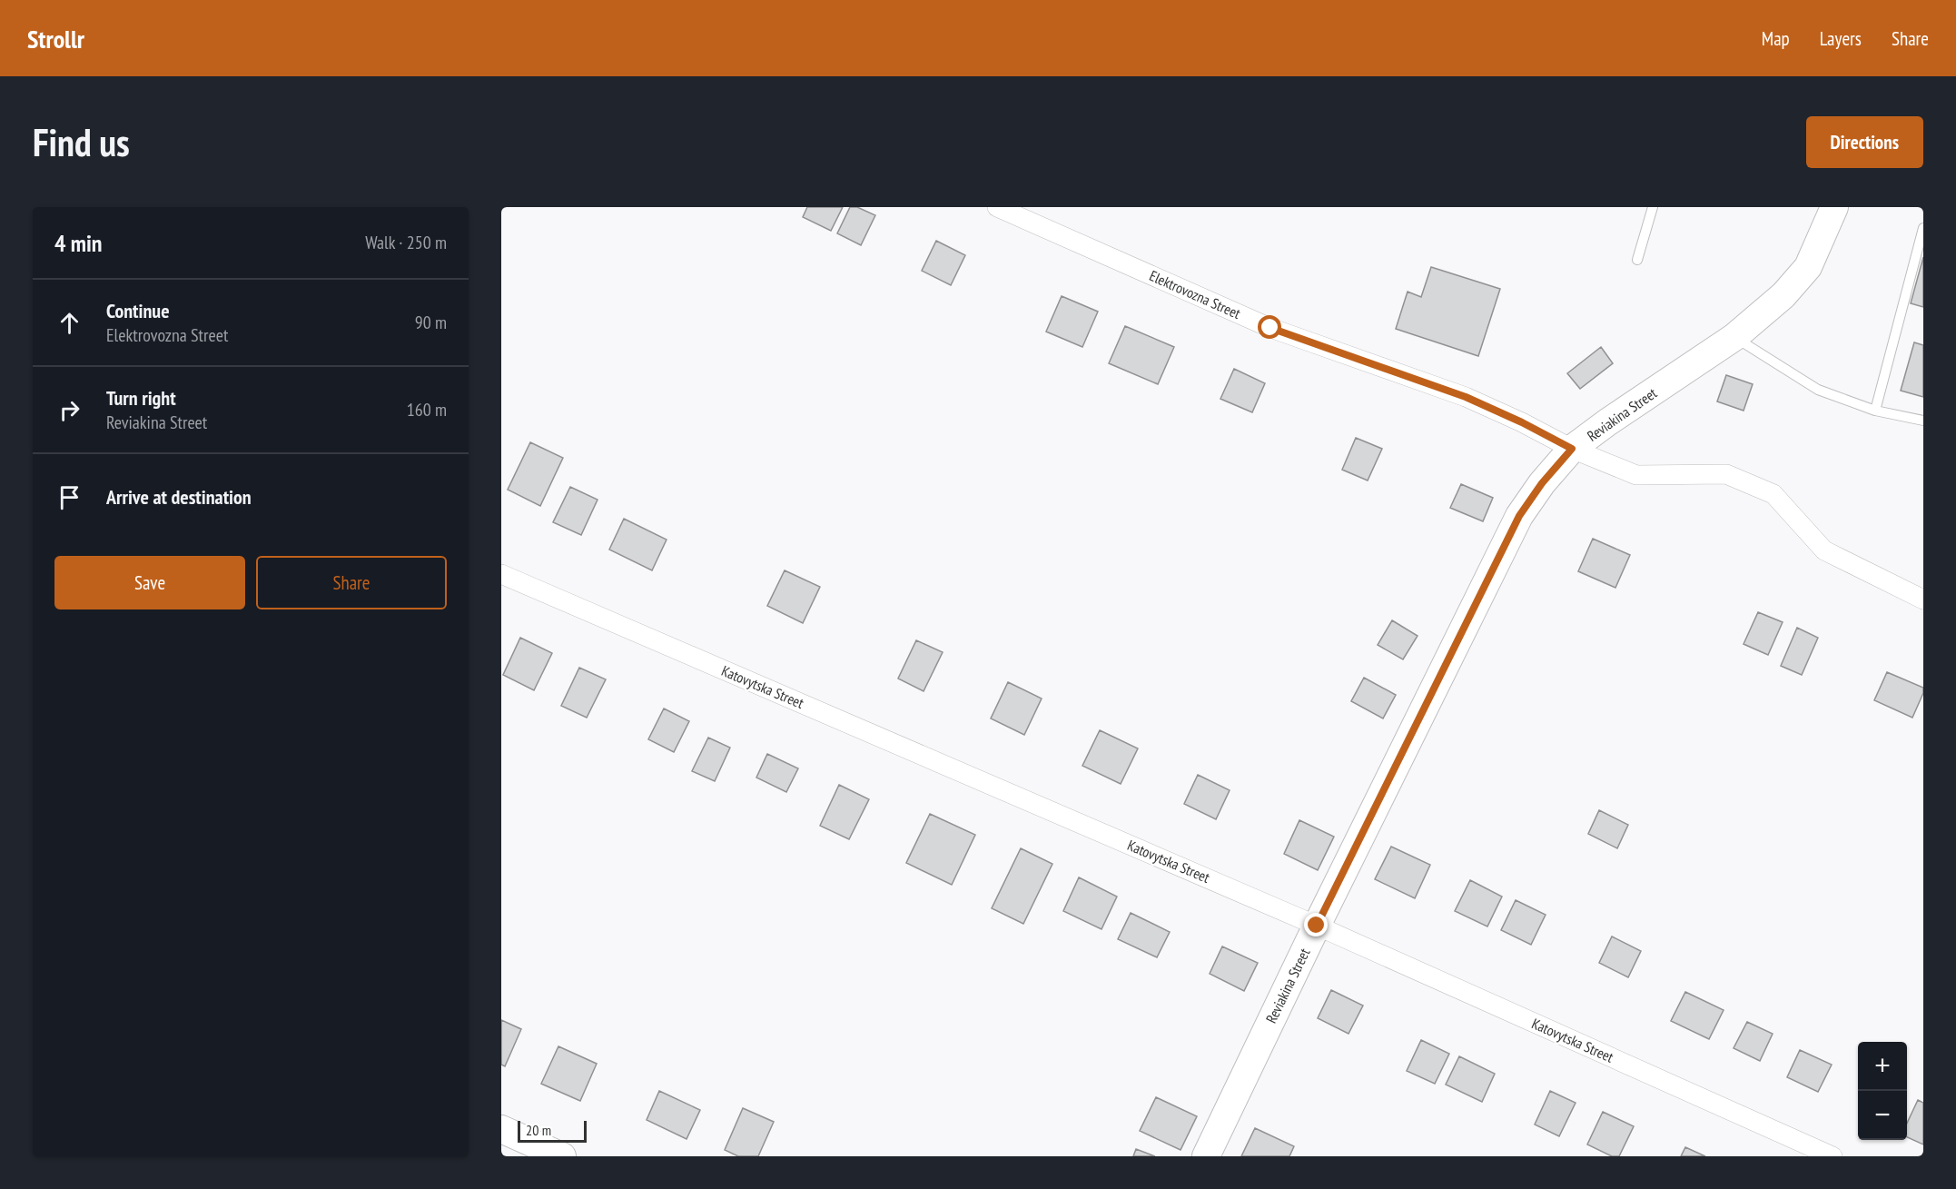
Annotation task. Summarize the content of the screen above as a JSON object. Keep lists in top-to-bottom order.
{
  "streets": {
    "street": ["Elektrovozna Street", "Reviakina Street", "Katovytska Street"]
  },
  "crossings": [
    ["Elektrovozna Street", "Reviakina Street"],
    ["Reviakina Street", "Katovytska Street"]
  ],
  "scale_bar": "20 m",
  "page": {
    "header": "Strollr",
    "nav": ["Map", "Layers", "Share"],
    "buttons": [
      "Directions",
      ["Save", "Share"]
    ],
    "title": "Find us",
    "heading": ["4 min", "Walk · 250 m"],
    "list": [
      ["Continue", "Elektrovozna Street", "90 m"],
      ["Turn right", "Reviakina Street", "160 m"],
      "Arrive at destination"
    ],
    "map_buttons": ["+", "−"],
    "scale": "20 m"
  }
}
